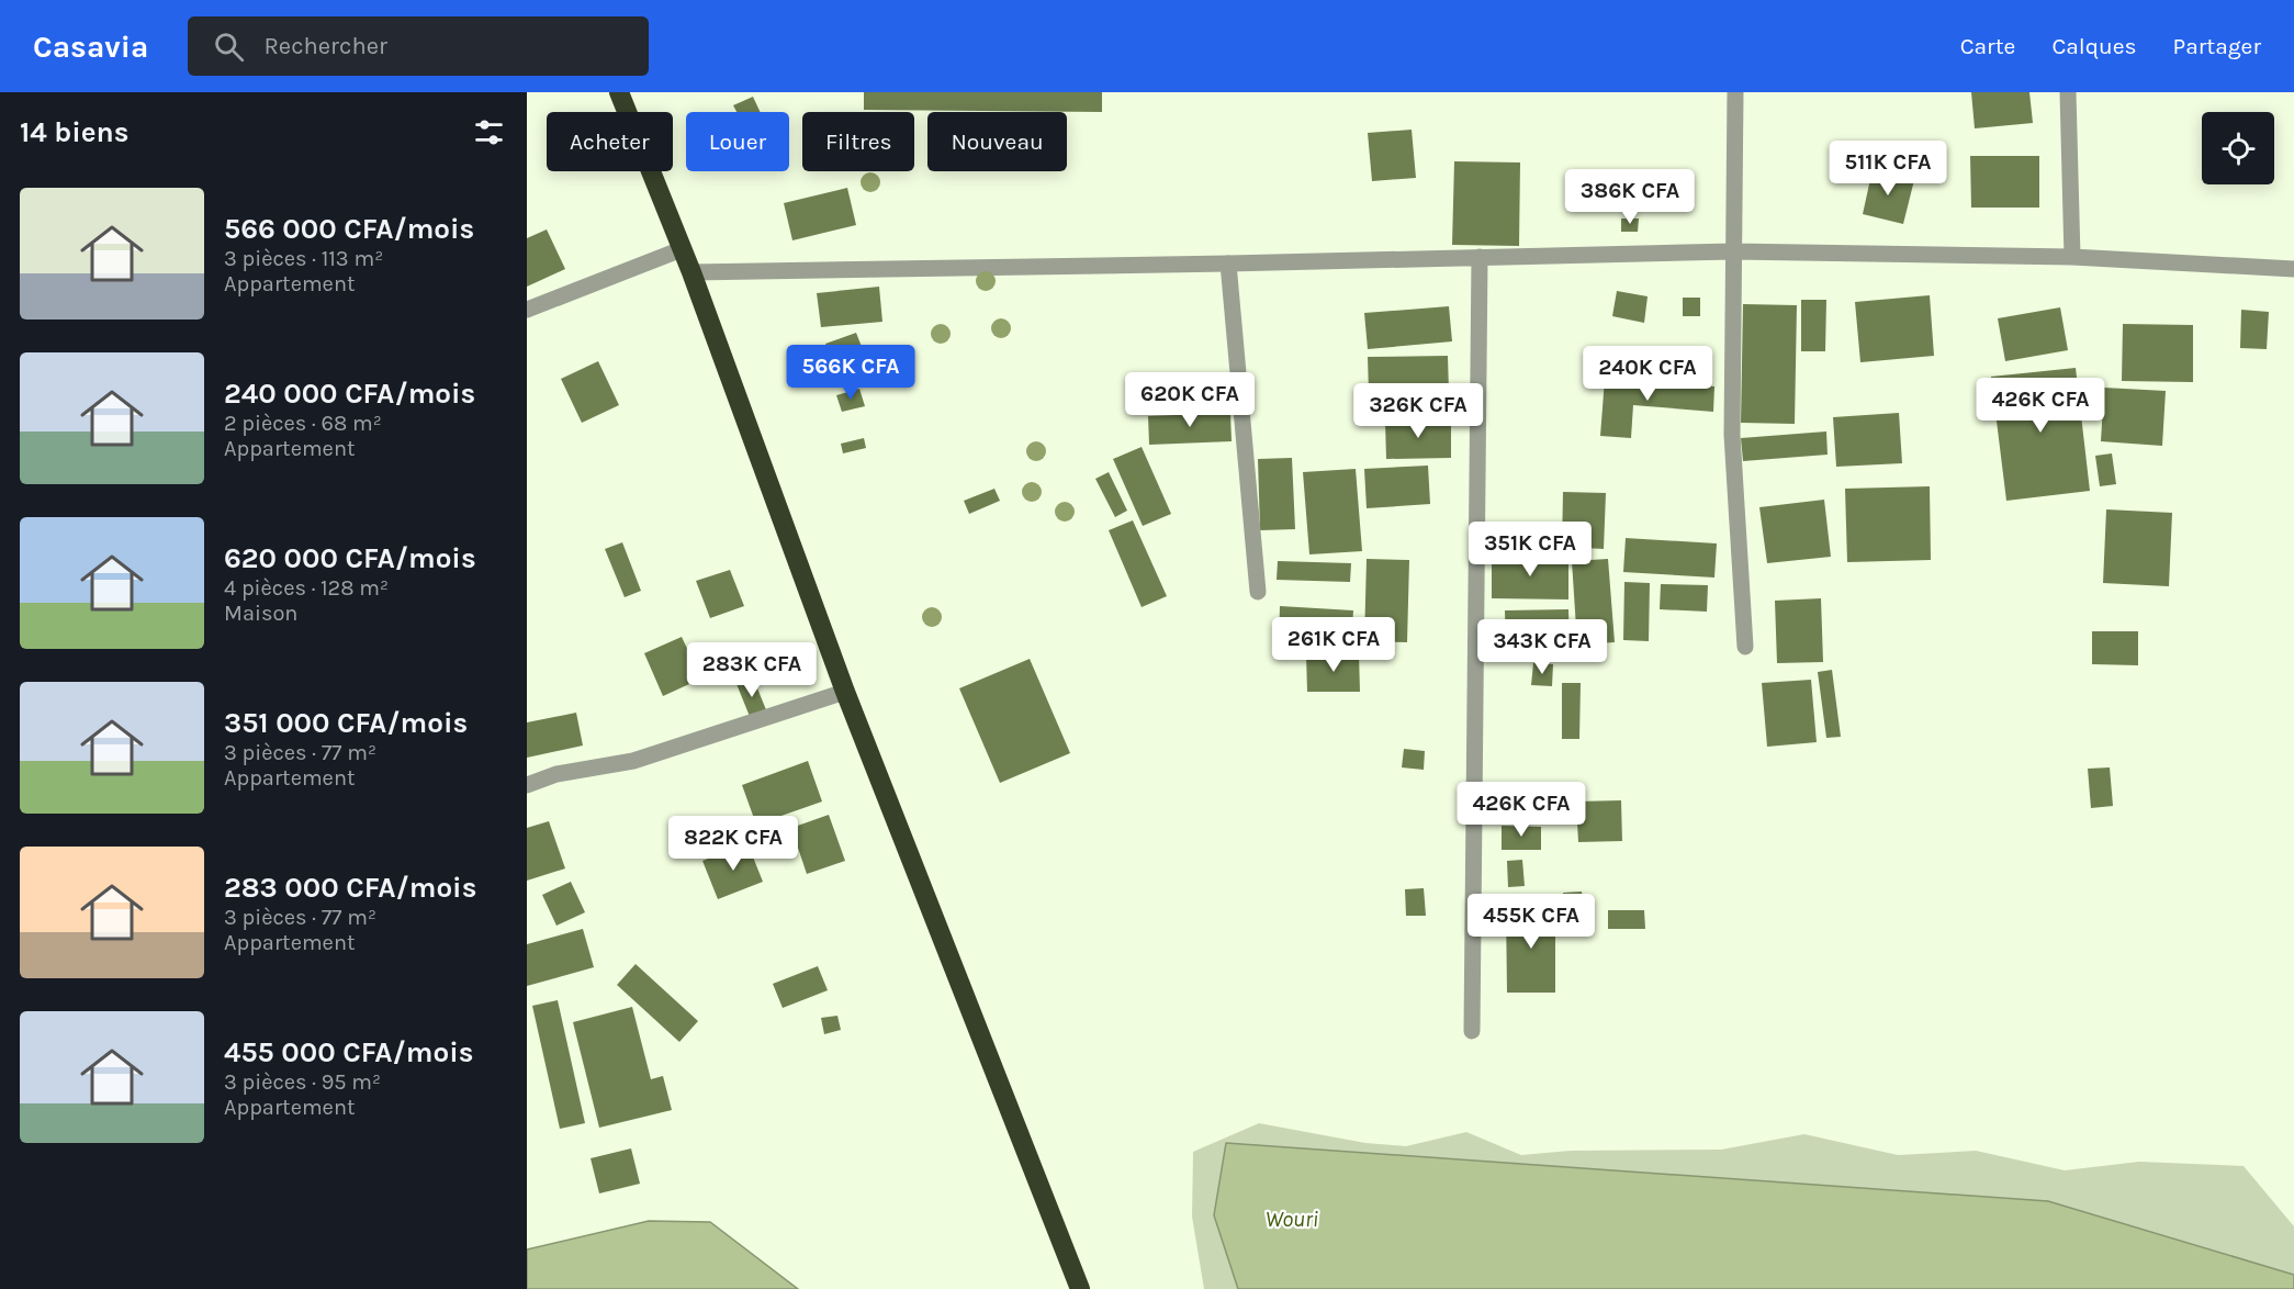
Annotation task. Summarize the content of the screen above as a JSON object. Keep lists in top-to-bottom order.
{
  "water": ["Wouri"],
  "page": {
    "header": "Casavia",
    "search": "Rechercher",
    "nav": ["Carte", "Calques", "Partager"],
    "heading": "14 biens",
    "chip": [
      "Acheter",
      "Louer",
      "Filtres",
      "Nouveau"
    ],
    "price": [
      "511K CFA",
      "386K CFA",
      "566K CFA",
      "240K CFA",
      "620K CFA",
      "426K CFA",
      "326K CFA",
      "351K CFA",
      "261K CFA",
      "343K CFA",
      "283K CFA",
      "426K CFA",
      "822K CFA",
      "455K CFA"
    ],
    "list": [
      {
        "name": "566 000 CFA/mois",
        "note": "3 pièces · 113 m² · Appartement"
      },
      {
        "name": "240 000 CFA/mois",
        "note": "2 pièces · 68 m² · Appartement"
      },
      {
        "name": "620 000 CFA/mois",
        "note": "4 pièces · 128 m² · Maison"
      },
      {
        "name": "351 000 CFA/mois",
        "note": "3 pièces · 77 m² · Appartement"
      },
      {
        "name": "283 000 CFA/mois",
        "note": "3 pièces · 77 m² · Appartement"
      },
      {
        "name": "455 000 CFA/mois",
        "note": "3 pièces · 95 m² · Appartement"
      }
    ]
  }
}
